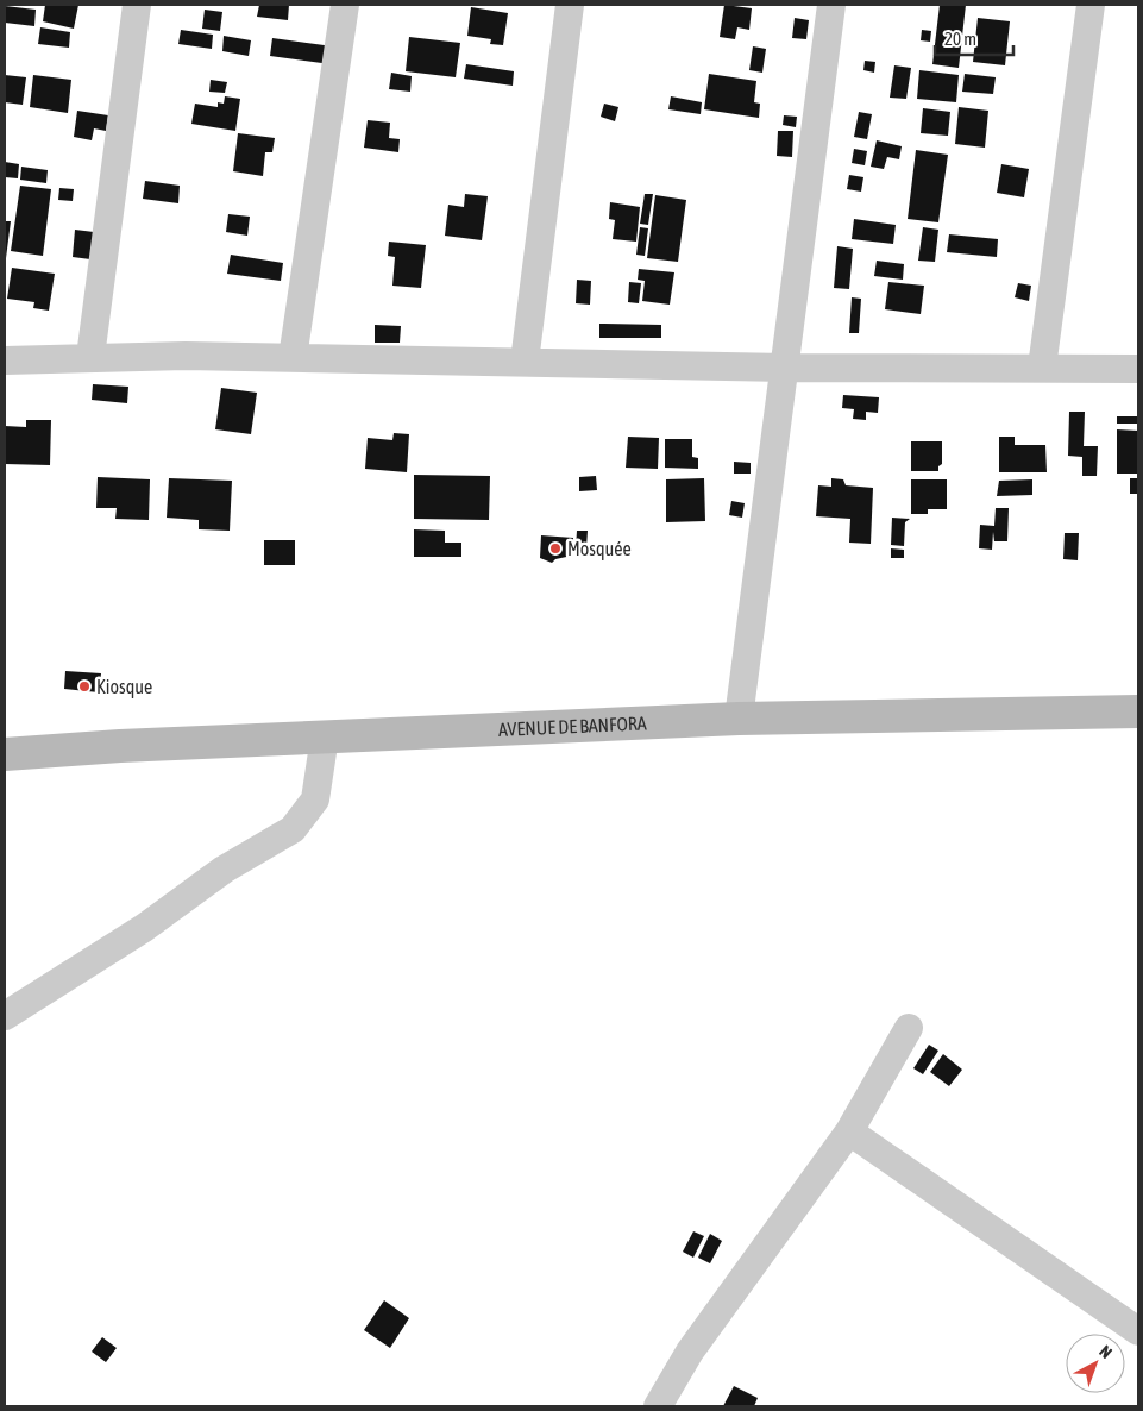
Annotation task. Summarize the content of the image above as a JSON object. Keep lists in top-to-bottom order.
{
  "streets": {
    "main road": ["AVENUE DE BANFORA"]
  },
  "places": ["Mosquée", "Kiosque"],
  "scale_bar": "20 m",
  "north": "top right"
}
